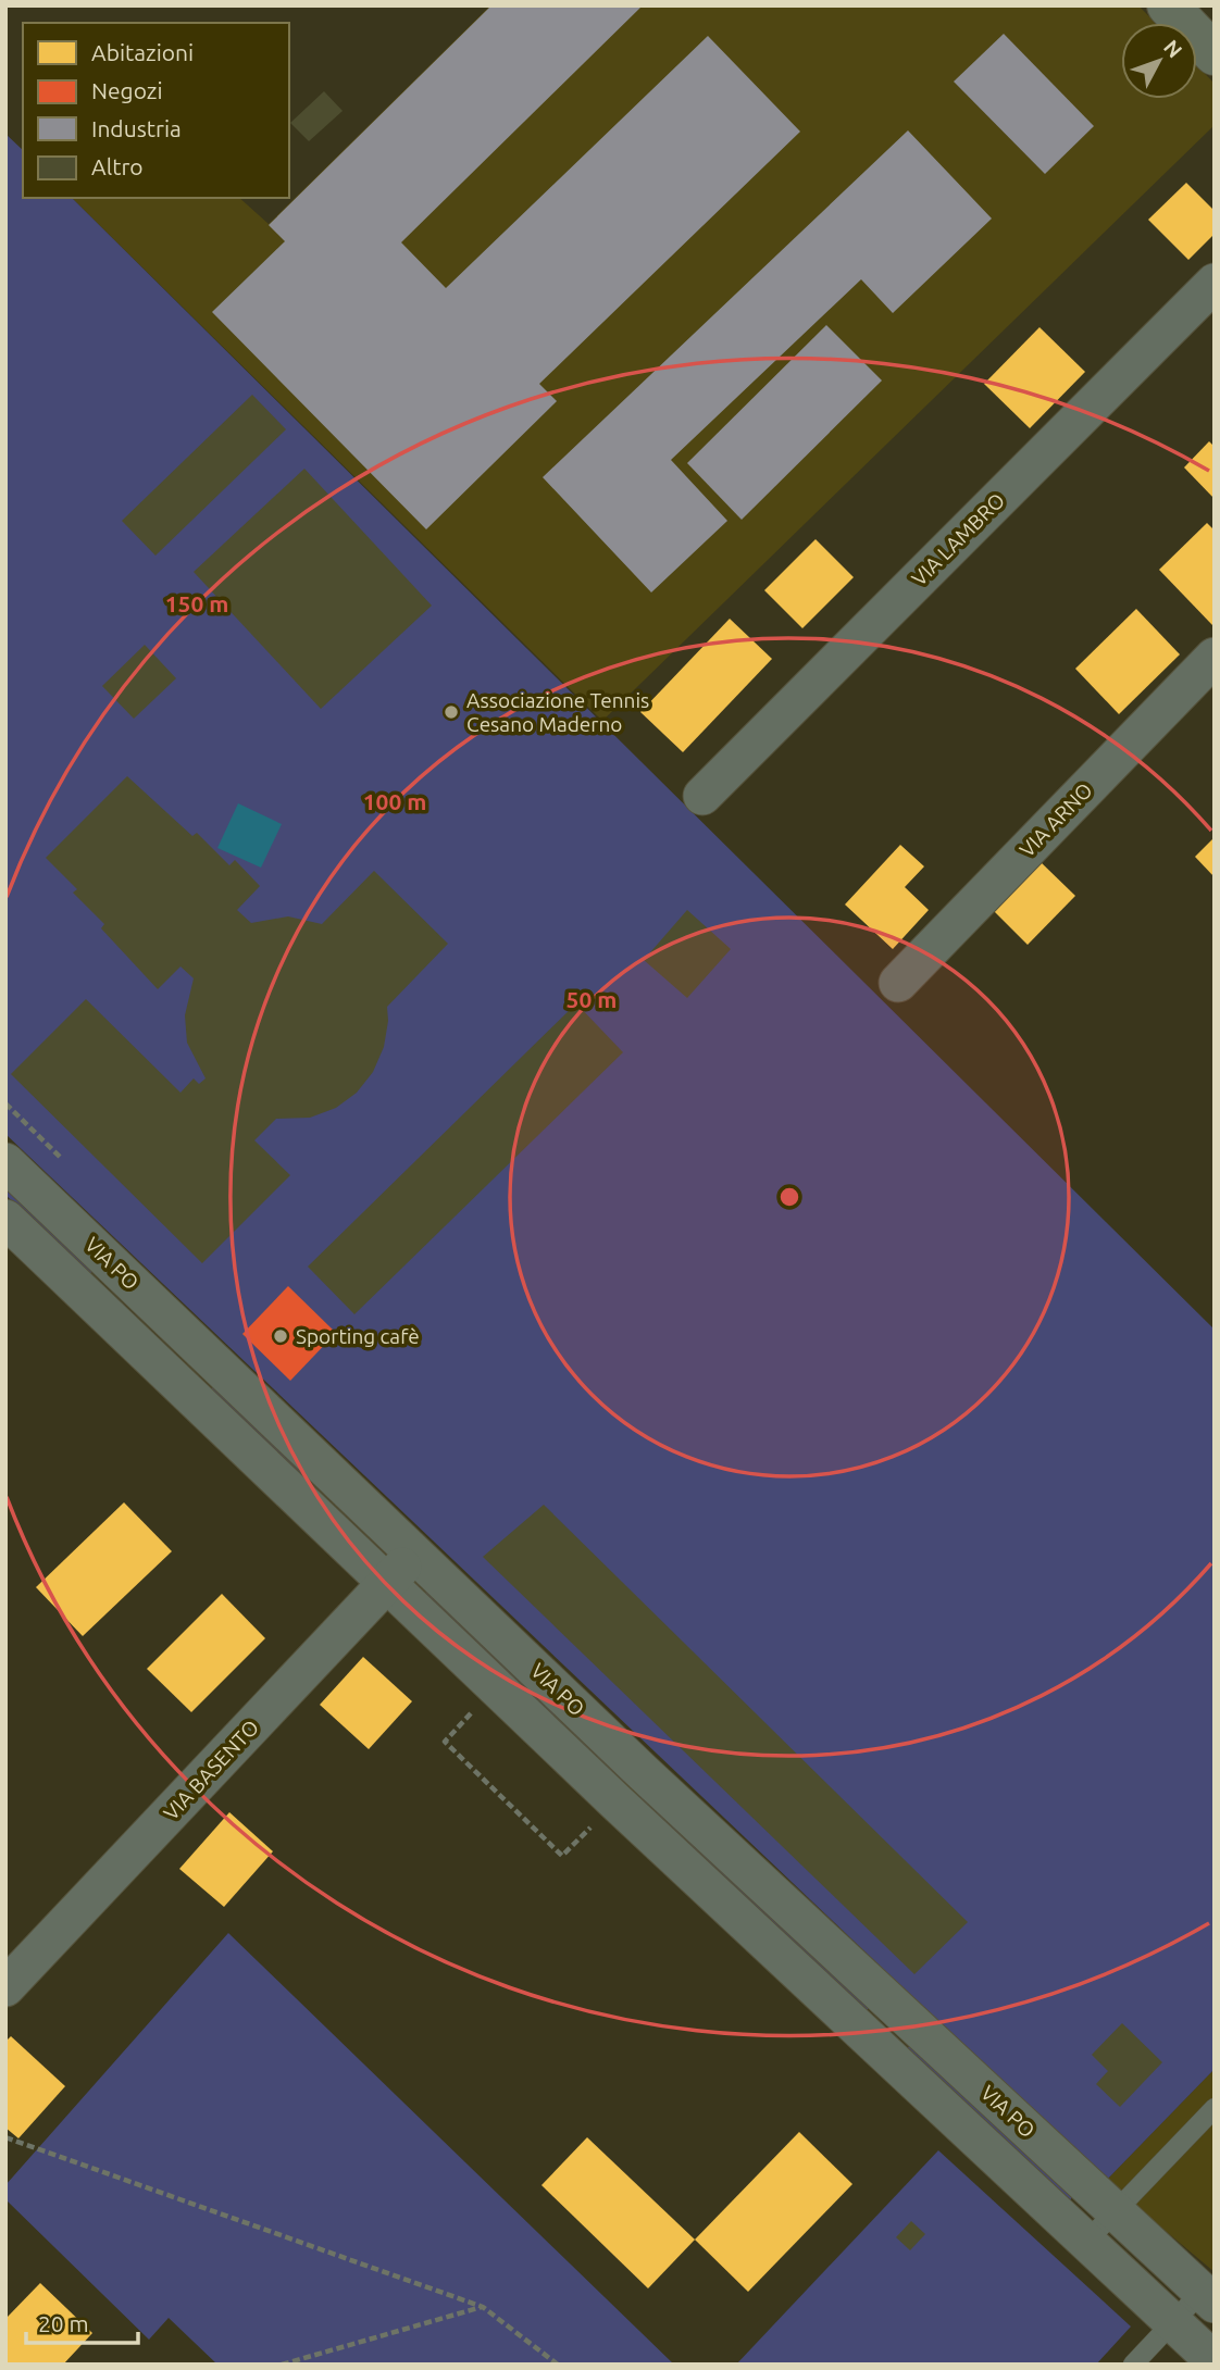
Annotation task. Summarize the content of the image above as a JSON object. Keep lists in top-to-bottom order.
{
  "streets": {
    "street": [
      "VIA LAMBRO",
      "VIA ARNO",
      "VIA PO",
      "VIA BASENTO"
    ]
  },
  "crossings": [
    ["VIA PO", "VIA BASENTO"]
  ],
  "places": ["Associazione Tennis Cesano Maderno", "Sporting cafè"],
  "legend": [
    "Abitazioni",
    "Negozi",
    "Industria",
    "Altro"
  ],
  "scale_bar": "20 m",
  "north": "top right",
  "rings": ["150 m", "100 m", "50 m"]
}
